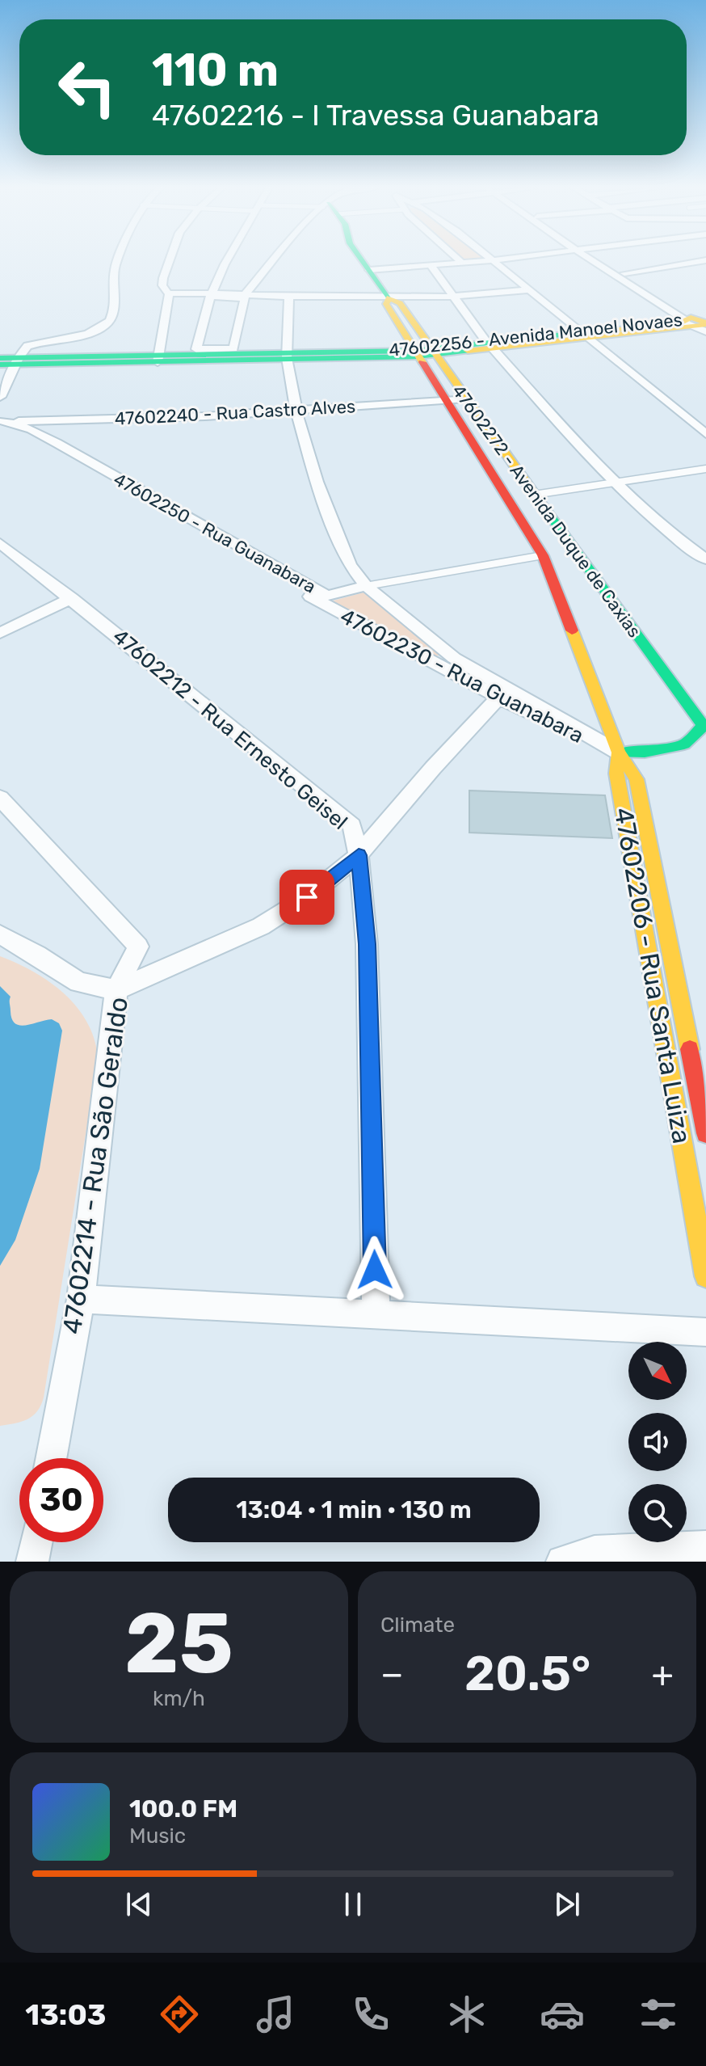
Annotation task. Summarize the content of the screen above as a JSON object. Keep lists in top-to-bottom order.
{
  "streets": {
    "street": [
      "47602256 - Avenida Manoel Novaes",
      "47602240 - Rua Castro Alves",
      "47602272 - Avenida Duque de Caxias",
      "47602250 - Rua Guanabara",
      "47602230 - Rua Guanabara",
      "47602212 - Rua Ernesto Geisel",
      "47602206 - Rua Santa Luiza",
      "47602214 - Rua São Geraldo"
    ]
  },
  "crossings": [
    ["47602256 - Avenida Manoel Novaes", "47602272 - Avenida Duque de Caxias"],
    ["47602240 - Rua Castro Alves", "47602272 - Avenida Duque de Caxias"],
    ["47602240 - Rua Castro Alves", "47602230 - Rua Guanabara"],
    ["47602272 - Avenida Duque de Caxias", "47602230 - Rua Guanabara"],
    ["47602272 - Avenida Duque de Caxias", "47602206 - Rua Santa Luiza"],
    ["47602250 - Rua Guanabara", "47602230 - Rua Guanabara"],
    ["47602230 - Rua Guanabara", "47602206 - Rua Santa Luiza"]
  ],
  "north": "bottom right",
  "page": {
    "turn": ["110 m", "47602216 - I Travessa Guanabara"],
    "limit": "30",
    "trip": "13:04 · 1 min · 130 m",
    "tile": [
      ["25", "km/h"],
      "Climate"
    ],
    "heat": ["−", "20.5°", "+"],
    "song": ["100.0 FM", "Music"],
    "tabs": "13:03"
  }
}
